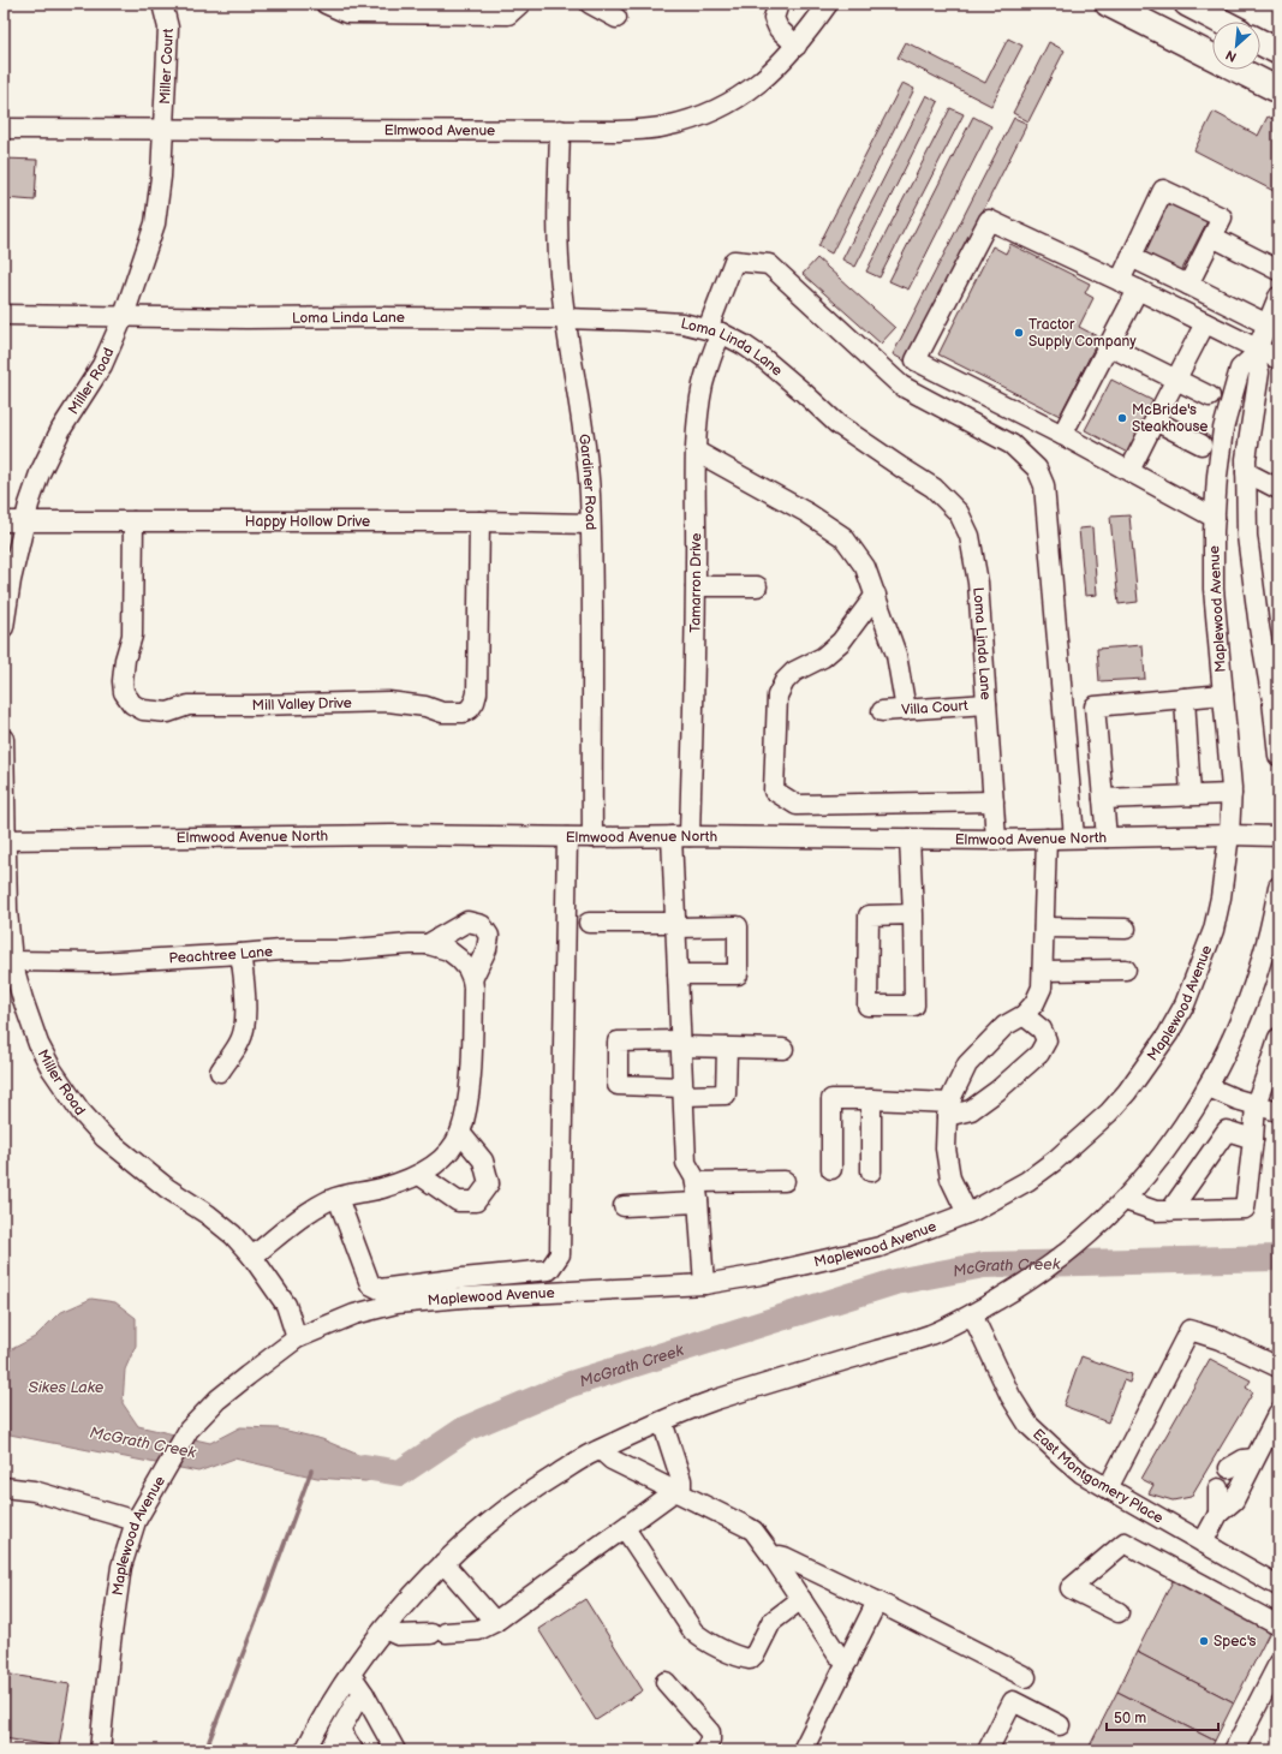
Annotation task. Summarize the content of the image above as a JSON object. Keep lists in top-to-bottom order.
{
  "streets": {
    "street": [
      "Miller Court",
      "Elmwood Avenue",
      "Loma Linda Lane",
      "Miller Road",
      "Gardiner Road",
      "Happy Hollow Drive",
      "Tamarron Drive",
      "Maplewood Avenue",
      "Mill Valley Drive",
      "Villa Court",
      "Elmwood Avenue North",
      "Peachtree Lane",
      "East Montgomery Place"
    ]
  },
  "crossings": [
    ["Miller Court", "Elmwood Avenue"],
    ["Miller Court", "Miller Road"],
    ["Elmwood Avenue", "Miller Road"],
    ["Elmwood Avenue", "Gardiner Road"],
    ["Loma Linda Lane", "Miller Road"],
    ["Loma Linda Lane", "Gardiner Road"],
    ["Loma Linda Lane", "Tamarron Drive"],
    ["Loma Linda Lane", "Villa Court"],
    ["Loma Linda Lane", "Elmwood Avenue North"],
    ["Miller Road", "Happy Hollow Drive"],
    ["Miller Road", "Maplewood Avenue"],
    ["Miller Road", "Elmwood Avenue North"],
    ["Miller Road", "Peachtree Lane"],
    ["Gardiner Road", "Happy Hollow Drive"],
    ["Gardiner Road", "Elmwood Avenue North"],
    ["Happy Hollow Drive", "Mill Valley Drive"],
    ["Tamarron Drive", "Maplewood Avenue"],
    ["Tamarron Drive", "Elmwood Avenue North"],
    ["Maplewood Avenue", "Elmwood Avenue North"]
  ],
  "water": ["McGrath Creek", "Sikes Lake"],
  "places": ["Tractor Supply Company", "McBride's Steakhouse", "Spec's"],
  "scale_bar": "50 m",
  "north": "bottom left"
}
